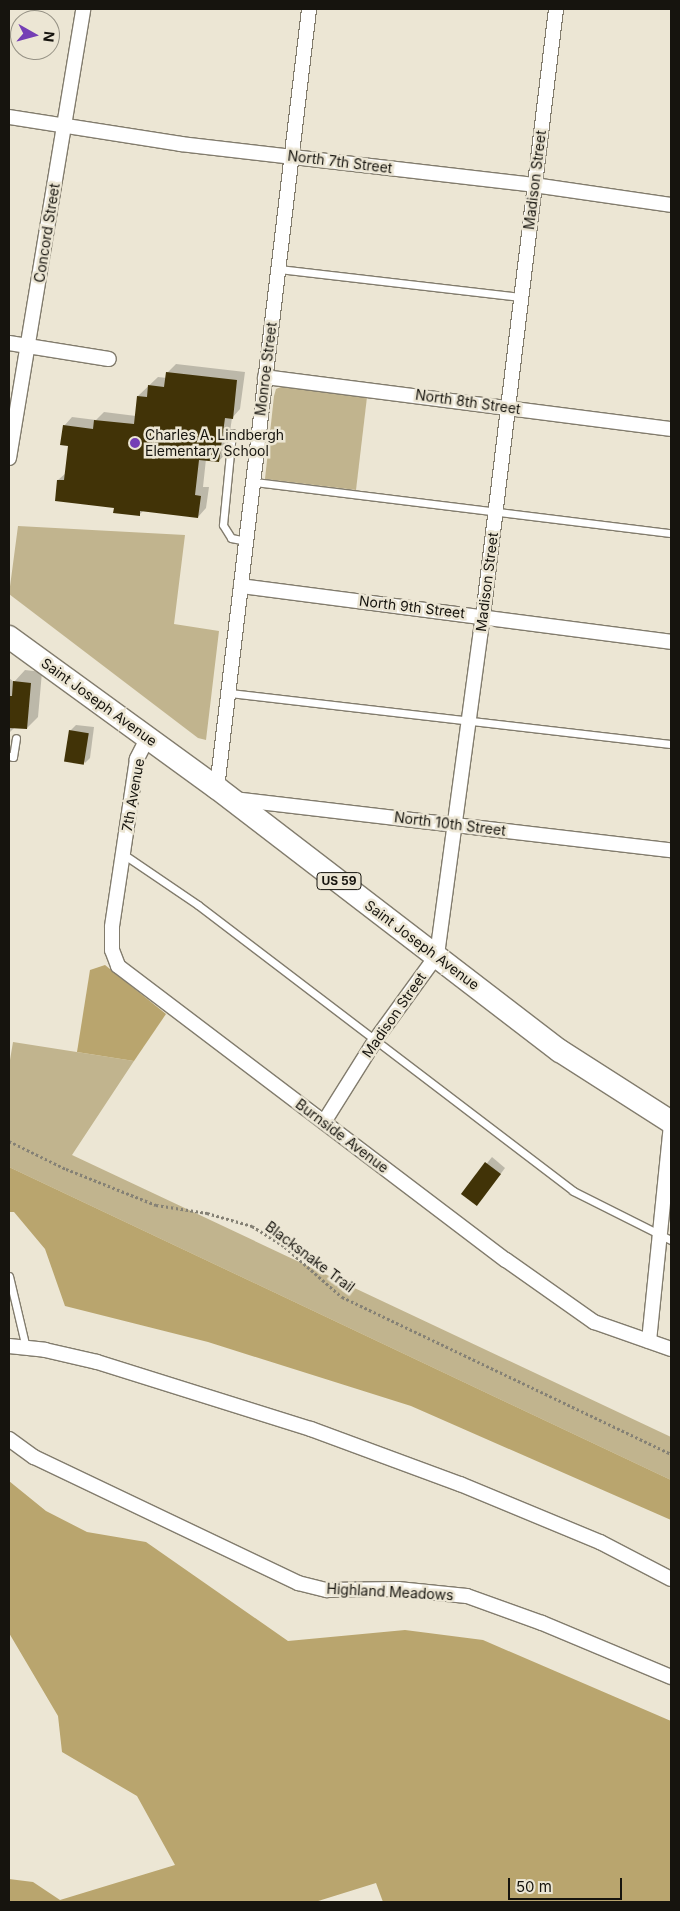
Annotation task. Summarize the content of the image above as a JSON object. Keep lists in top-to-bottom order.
{
  "streets": {
    "main road": ["Saint Joseph Avenue", "US 59"],
    "street": [
      "North 7th Street",
      "Madison Street",
      "Concord Street",
      "Monroe Street",
      "North 8th Street",
      "North 9th Street",
      "7th Avenue",
      "North 10th Street",
      "Burnside Avenue",
      "Highland Meadows"
    ],
    "path": ["Blacksnake Trail"]
  },
  "crossings": [
    ["North 7th Street", "Madison Street"],
    ["North 7th Street", "Concord Street"],
    ["North 7th Street", "Monroe Street"],
    ["Madison Street", "North 8th Street"],
    ["Madison Street", "North 9th Street"],
    ["Madison Street", "Saint Joseph Avenue"],
    ["Madison Street", "North 10th Street"],
    ["Madison Street", "Burnside Avenue"],
    ["Monroe Street", "North 8th Street"],
    ["Monroe Street", "North 9th Street"],
    ["Monroe Street", "Saint Joseph Avenue"],
    ["Monroe Street", "North 10th Street"],
    ["Saint Joseph Avenue", "7th Avenue"],
    ["Saint Joseph Avenue", "North 10th Street"],
    ["7th Avenue", "Burnside Avenue"]
  ],
  "places": ["Charles A. Lindbergh Elementary School"],
  "scale_bar": "50 m",
  "north": "right"
}
